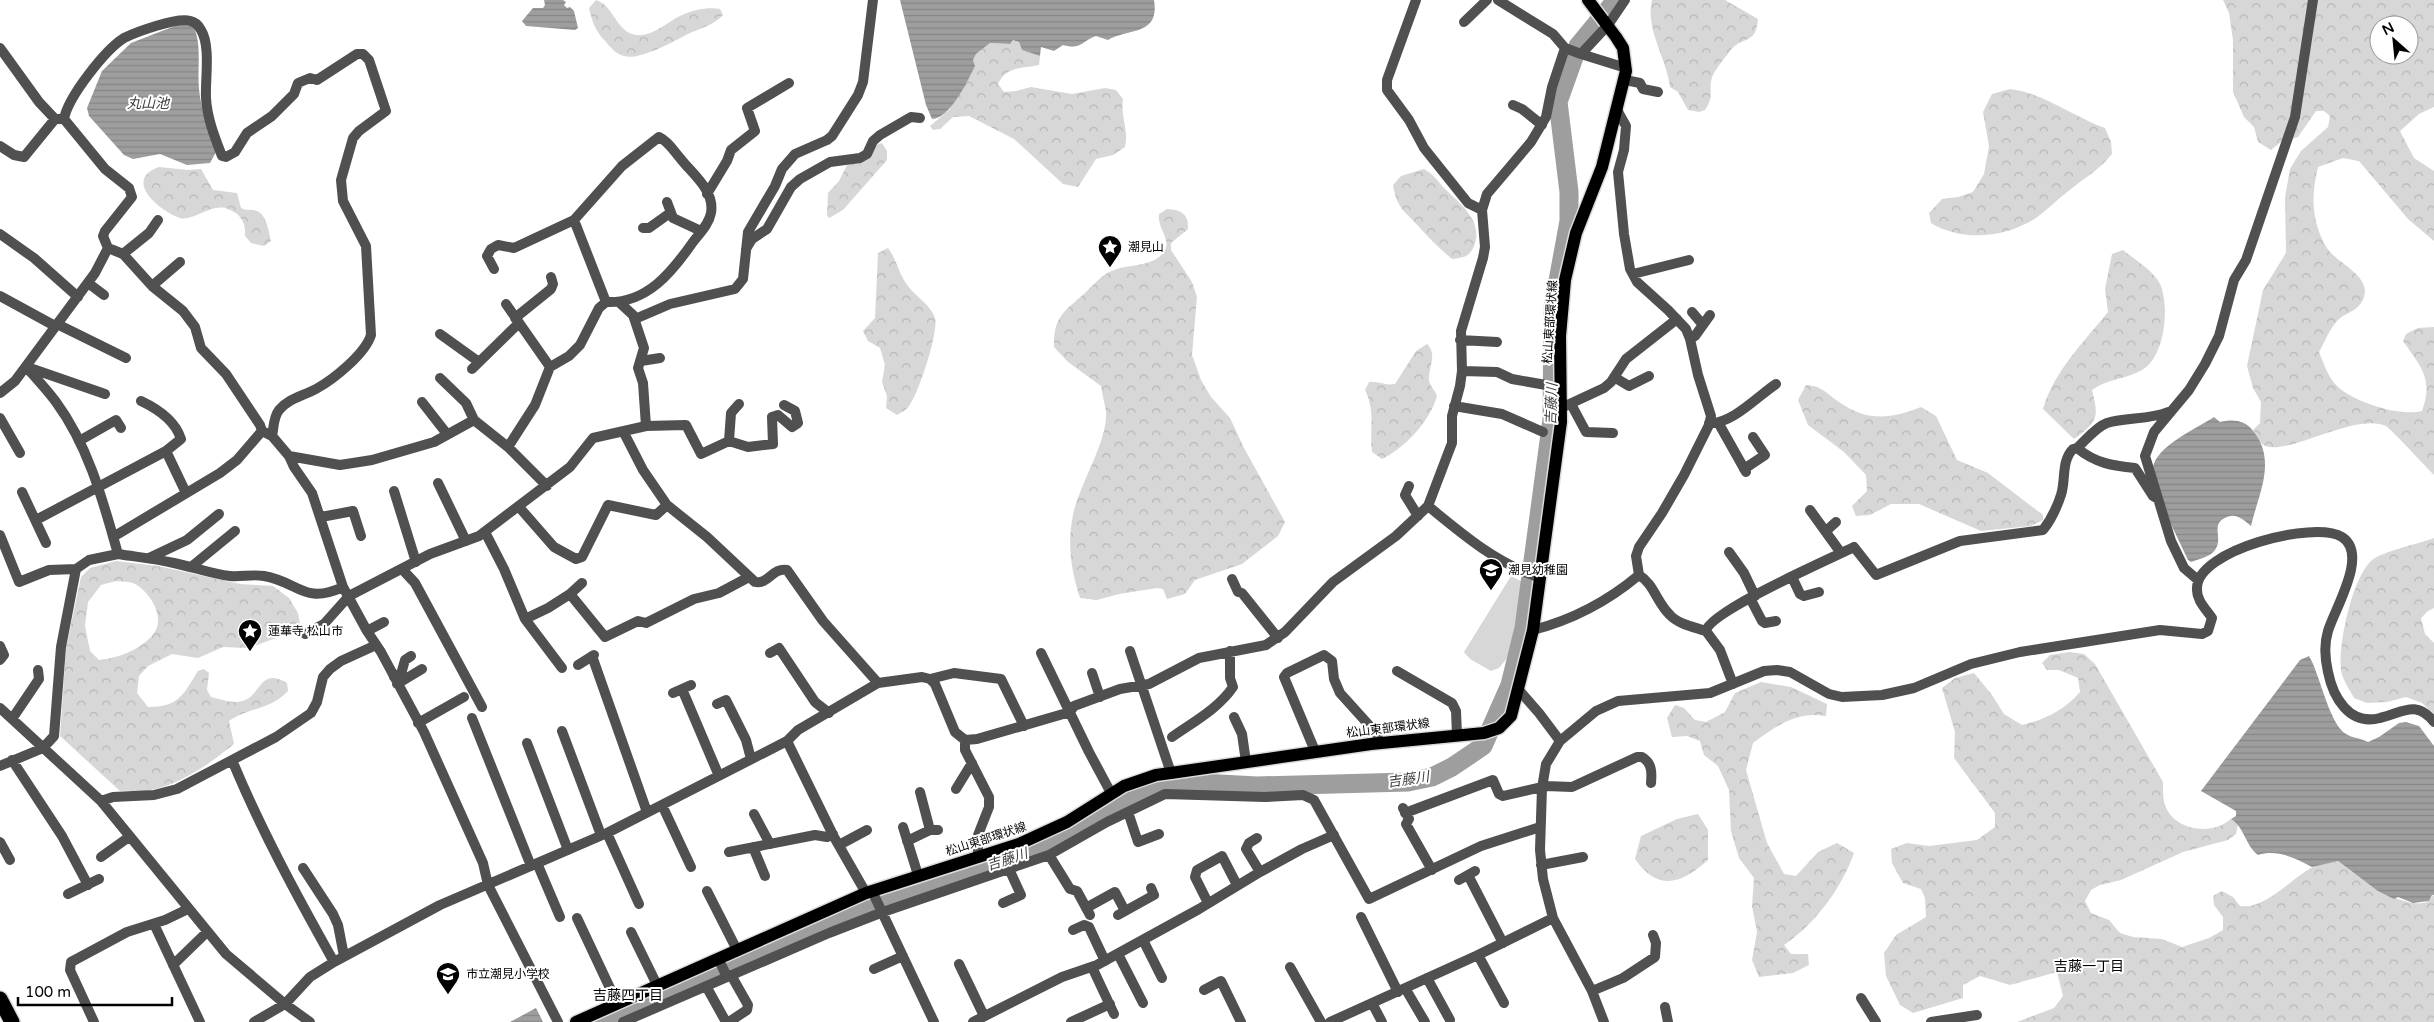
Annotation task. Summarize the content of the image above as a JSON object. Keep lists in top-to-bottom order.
{
  "streets": {
    "main road": ["松山東部環状線"]
  },
  "districts": ["吉藤一丁目", "吉藤四丁目"],
  "water": ["丸山池", "吉藤川"],
  "places": {
    "place": ["潮見山", "蓮華寺 松山市"],
    "school or university": ["潮見幼稚園", "市立潮見小学校"]
  },
  "scale_bar": "100 m",
  "north": "top left"
}
